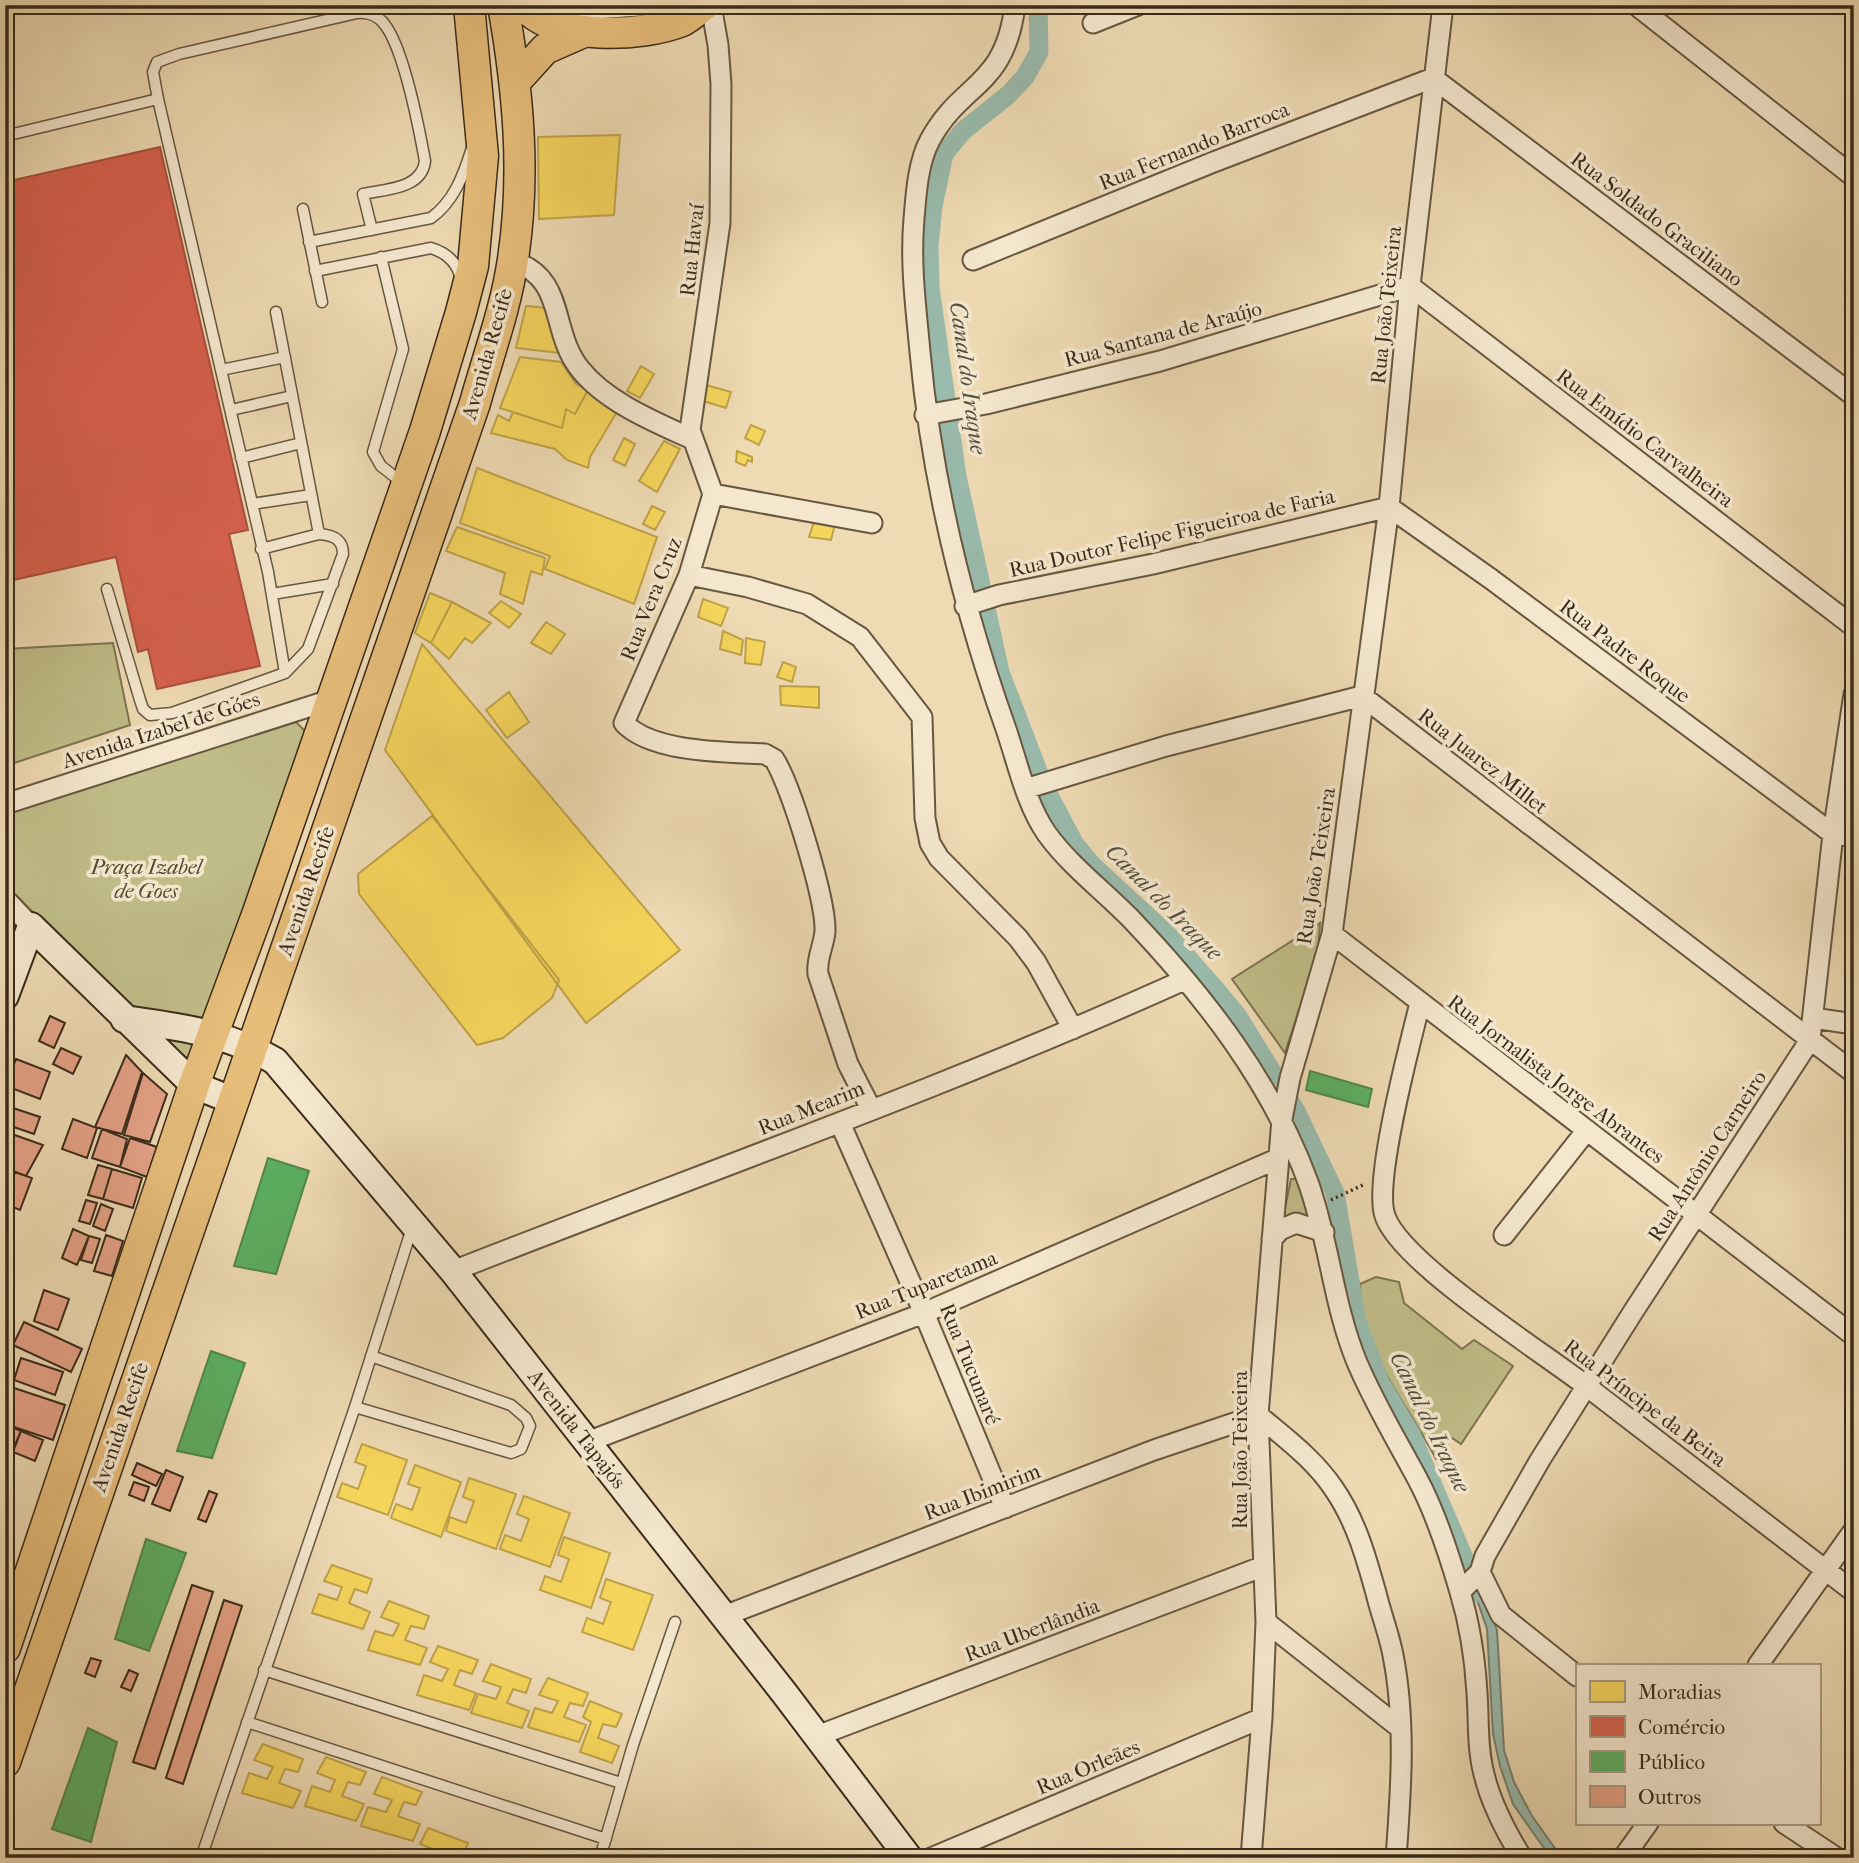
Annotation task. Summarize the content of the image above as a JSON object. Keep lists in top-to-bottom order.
{
  "streets": {
    "main road": ["Avenida Recife", "Avenida Tapajós"],
    "street": [
      "Rua Fernando Barroca",
      "Rua Soldado Graciliano",
      "Rua Havaí",
      "Rua João Teixeira",
      "Rua Santana de Araújo",
      "Rua Emídio Carvalheira",
      "Rua Doutor Felipe Figueiroa de Faria",
      "Rua Vera Cruz",
      "Rua Padre Roque",
      "Avenida Izabel de Góes",
      "Rua Juarez Millet",
      "Rua Jornalista Jorge Abrantes",
      "Rua Mearim",
      "Rua Antônio Carneiro",
      "Rua Tuparetama",
      "Rua Tucunaré",
      "Rua Príncipe da Beira",
      "Rua Ibimirim",
      "Rua Uberlândia",
      "Rua Orleães"
    ]
  },
  "crossings": [
    ["Rua Fernando Barroca", "Rua Soldado Graciliano"],
    ["Rua Fernando Barroca", "Rua João Teixeira"],
    ["Rua Soldado Graciliano", "Rua João Teixeira"],
    ["Rua Havaí", "Rua Vera Cruz"],
    ["Rua João Teixeira", "Rua Santana de Araújo"],
    ["Rua João Teixeira", "Rua Emídio Carvalheira"],
    ["Rua João Teixeira", "Rua Doutor Felipe Figueiroa de Faria"],
    ["Rua João Teixeira", "Rua Padre Roque"],
    ["Rua João Teixeira", "Rua Juarez Millet"],
    ["Rua João Teixeira", "Rua Jornalista Jorge Abrantes"],
    ["Rua João Teixeira", "Rua Tuparetama"],
    ["Rua João Teixeira", "Rua Ibimirim"],
    ["Rua João Teixeira", "Rua Uberlândia"],
    ["Rua João Teixeira", "Rua Orleães"],
    ["Rua Santana de Araújo", "Rua Emídio Carvalheira"],
    ["Avenida Recife", "Avenida Izabel de Góes"],
    ["Avenida Recife", "Avenida Tapajós"],
    ["Rua Doutor Felipe Figueiroa de Faria", "Rua Padre Roque"],
    ["Rua Vera Cruz", "Rua Mearim"],
    ["Rua Padre Roque", "Rua Antônio Carneiro"],
    ["Rua Juarez Millet", "Rua Antônio Carneiro"],
    ["Rua Jornalista Jorge Abrantes", "Rua Antônio Carneiro"],
    ["Rua Jornalista Jorge Abrantes", "Rua Príncipe da Beira"],
    ["Rua Mearim", "Rua Tucunaré"],
    ["Rua Mearim", "Avenida Tapajós"],
    ["Rua Antônio Carneiro", "Rua Príncipe da Beira"],
    ["Rua Tuparetama", "Rua Tucunaré"],
    ["Rua Tuparetama", "Avenida Tapajós"],
    ["Rua Tucunaré", "Rua Ibimirim"],
    ["Avenida Tapajós", "Rua Ibimirim"],
    ["Avenida Tapajós", "Rua Uberlândia"]
  ],
  "water": ["Canal do Iraque"],
  "parks": ["Praça Izabel de Goes"],
  "legend": [
    "Moradias",
    "Comércio",
    "Público",
    "Outros"
  ]
}
